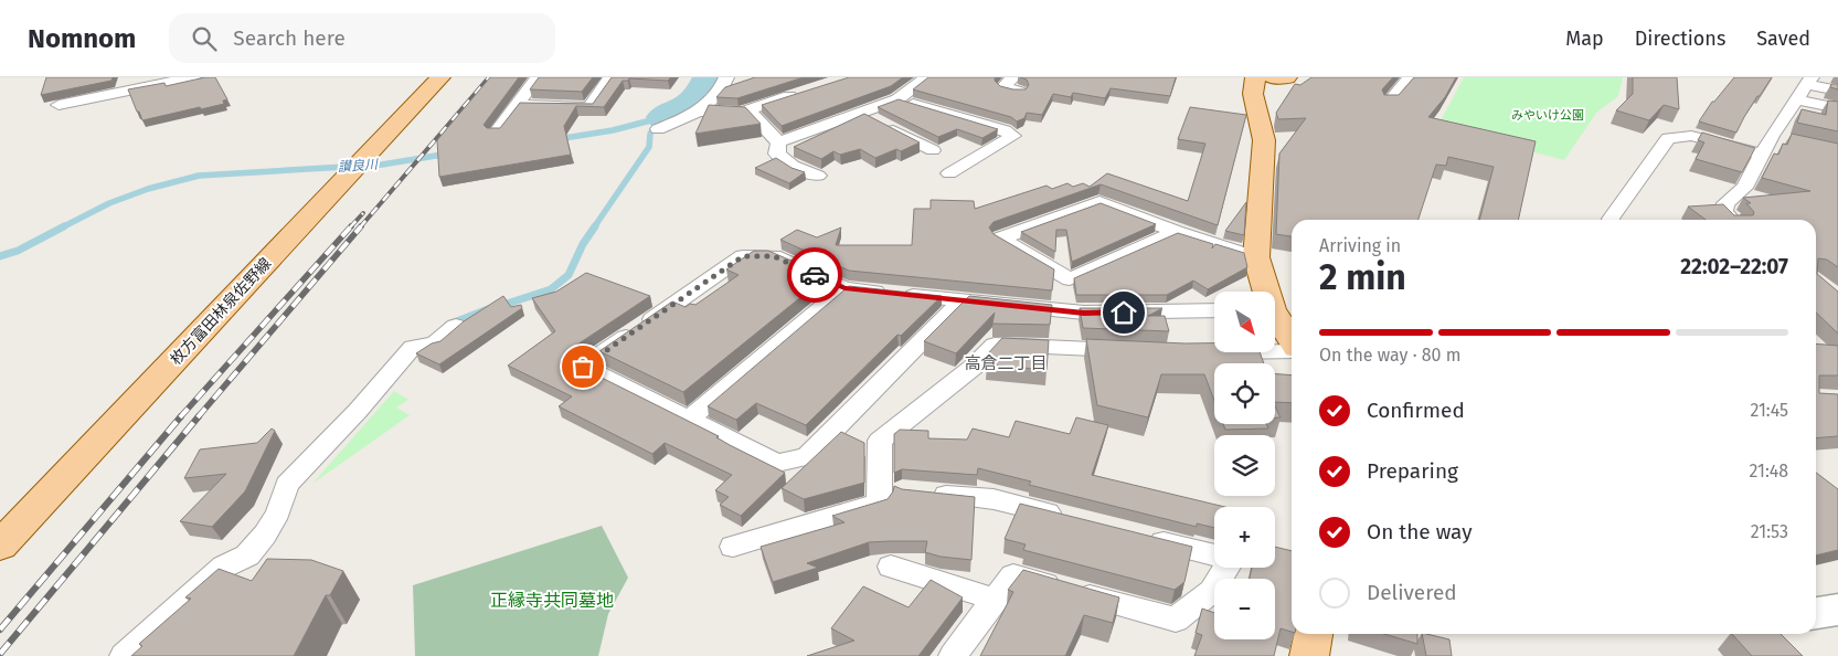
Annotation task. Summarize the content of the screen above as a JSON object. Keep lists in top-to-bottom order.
{
  "streets": {
    "main road": ["枚方富田林泉佐野線"]
  },
  "districts": ["高倉二丁目"],
  "water": ["讃良川"],
  "parks": ["みやいけ公園", "正縁寺共同墓地"],
  "north": "bottom right",
  "page": {
    "header": "Nomnom",
    "search": "Search here",
    "nav": ["Map", "Directions", "Saved"],
    "heading": ["2 min", "Arriving in", "22:02–22:07"],
    "map_buttons": ["+", "−"],
    "bar": "On the way · 80 m",
    "list": [
      ["Confirmed", "21:45"],
      ["Preparing", "21:48"],
      ["On the way", "21:53"],
      "Delivered"
    ]
  }
}
